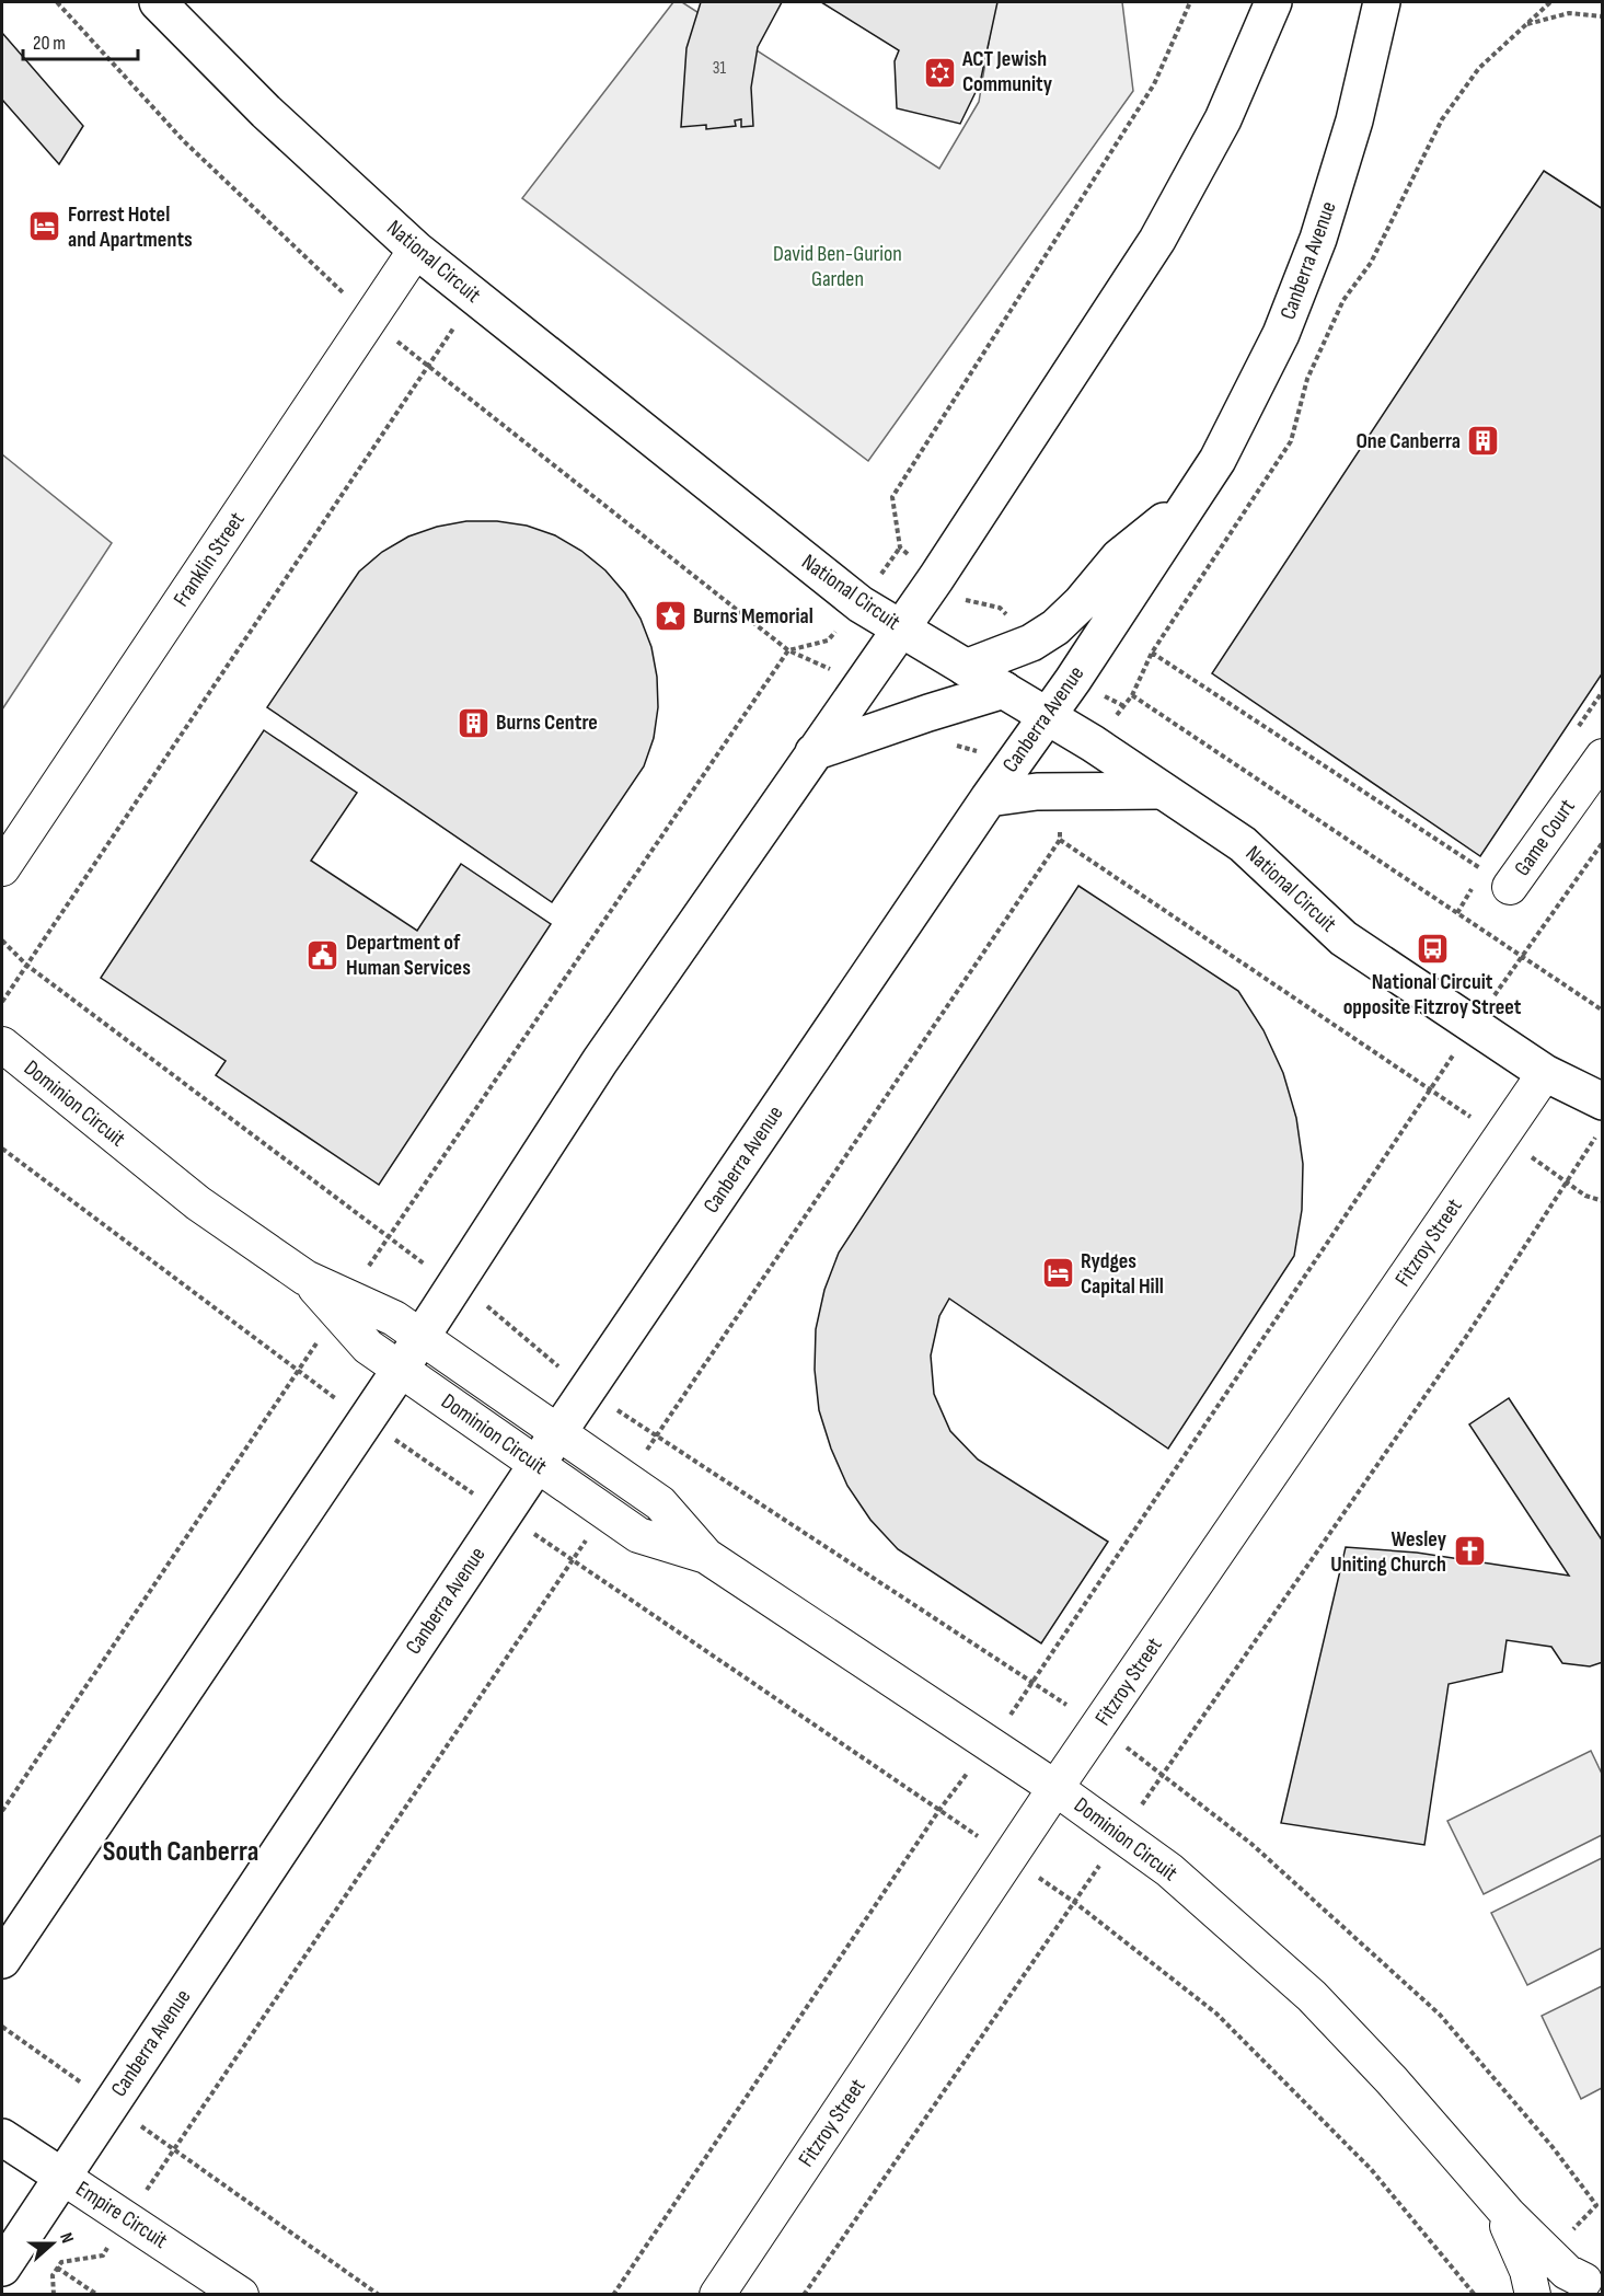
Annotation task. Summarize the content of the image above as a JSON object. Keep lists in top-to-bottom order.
{
  "streets": {
    "main road": ["Canberra Avenue", "National Circuit", "Empire Circuit"],
    "street": [
      "Franklin Street",
      "Game Court",
      "Dominion Circuit",
      "Fitzroy Street"
    ]
  },
  "crossings": [
    ["Canberra Avenue", "National Circuit"],
    ["Canberra Avenue", "Dominion Circuit"],
    ["Canberra Avenue", "Empire Circuit"],
    ["National Circuit", "Franklin Street"],
    ["National Circuit", "Fitzroy Street"],
    ["Dominion Circuit", "Fitzroy Street"]
  ],
  "districts": ["South Canberra"],
  "parks": ["David Ben-Gurion Garden"],
  "places": {
    "synagogue": ["ACT Jewish Community"],
    "hotel": ["Forrest Hotel and Apartments", "Rydges Capital Hill"],
    "building": ["One Canberra", "Burns Centre"],
    "place": ["Burns Memorial"],
    "bus stop": ["National Circuit opposite Fitzroy Street"],
    "public building": ["Department of Human Services"],
    "church": ["Wesley Uniting Church"]
  },
  "house_numbers": ["31"],
  "scale_bar": "20 m",
  "north": "right"
}
